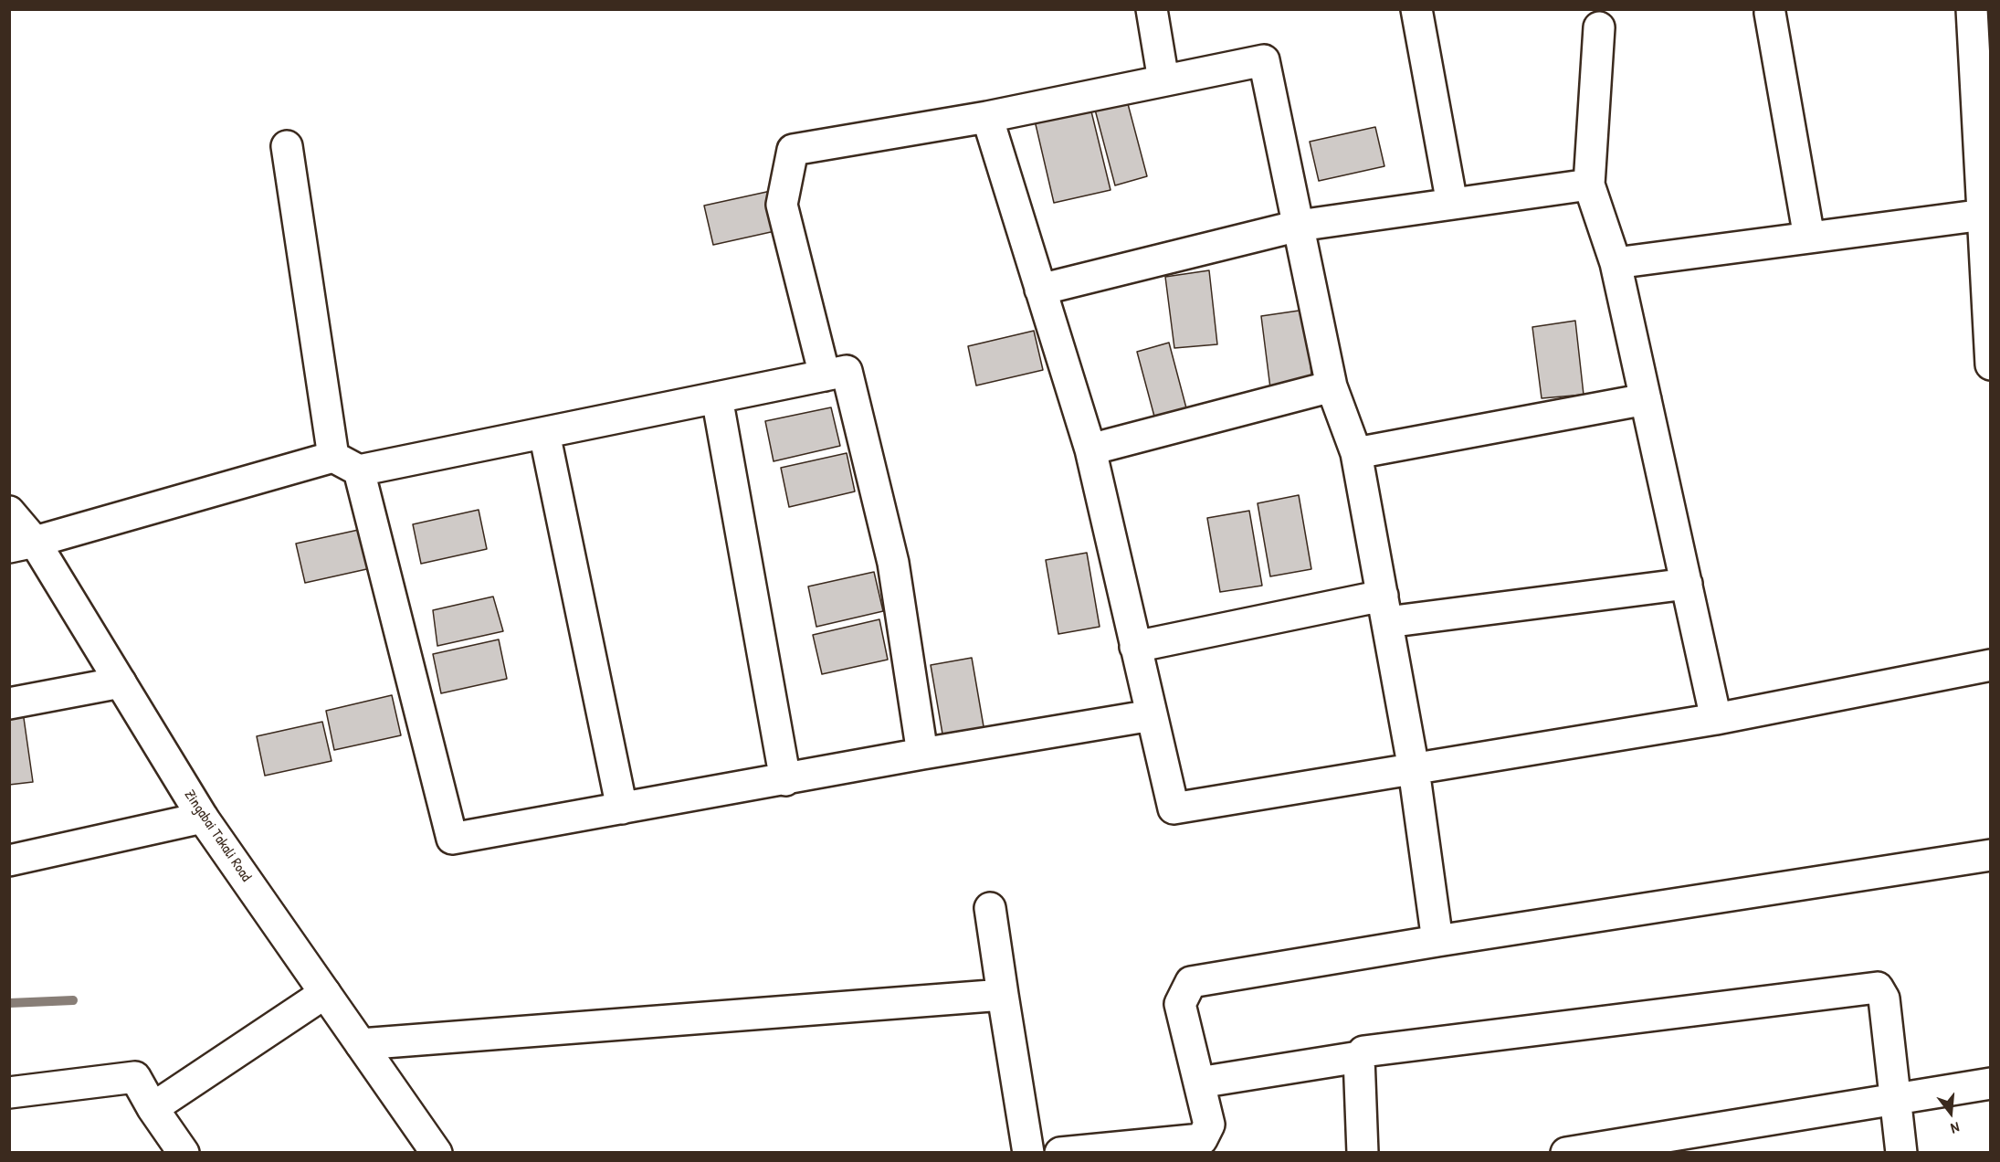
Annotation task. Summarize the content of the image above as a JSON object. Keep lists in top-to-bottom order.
{
  "streets": {
    "street": ["Zingabai Takali Road"]
  },
  "north": "bottom"
}
